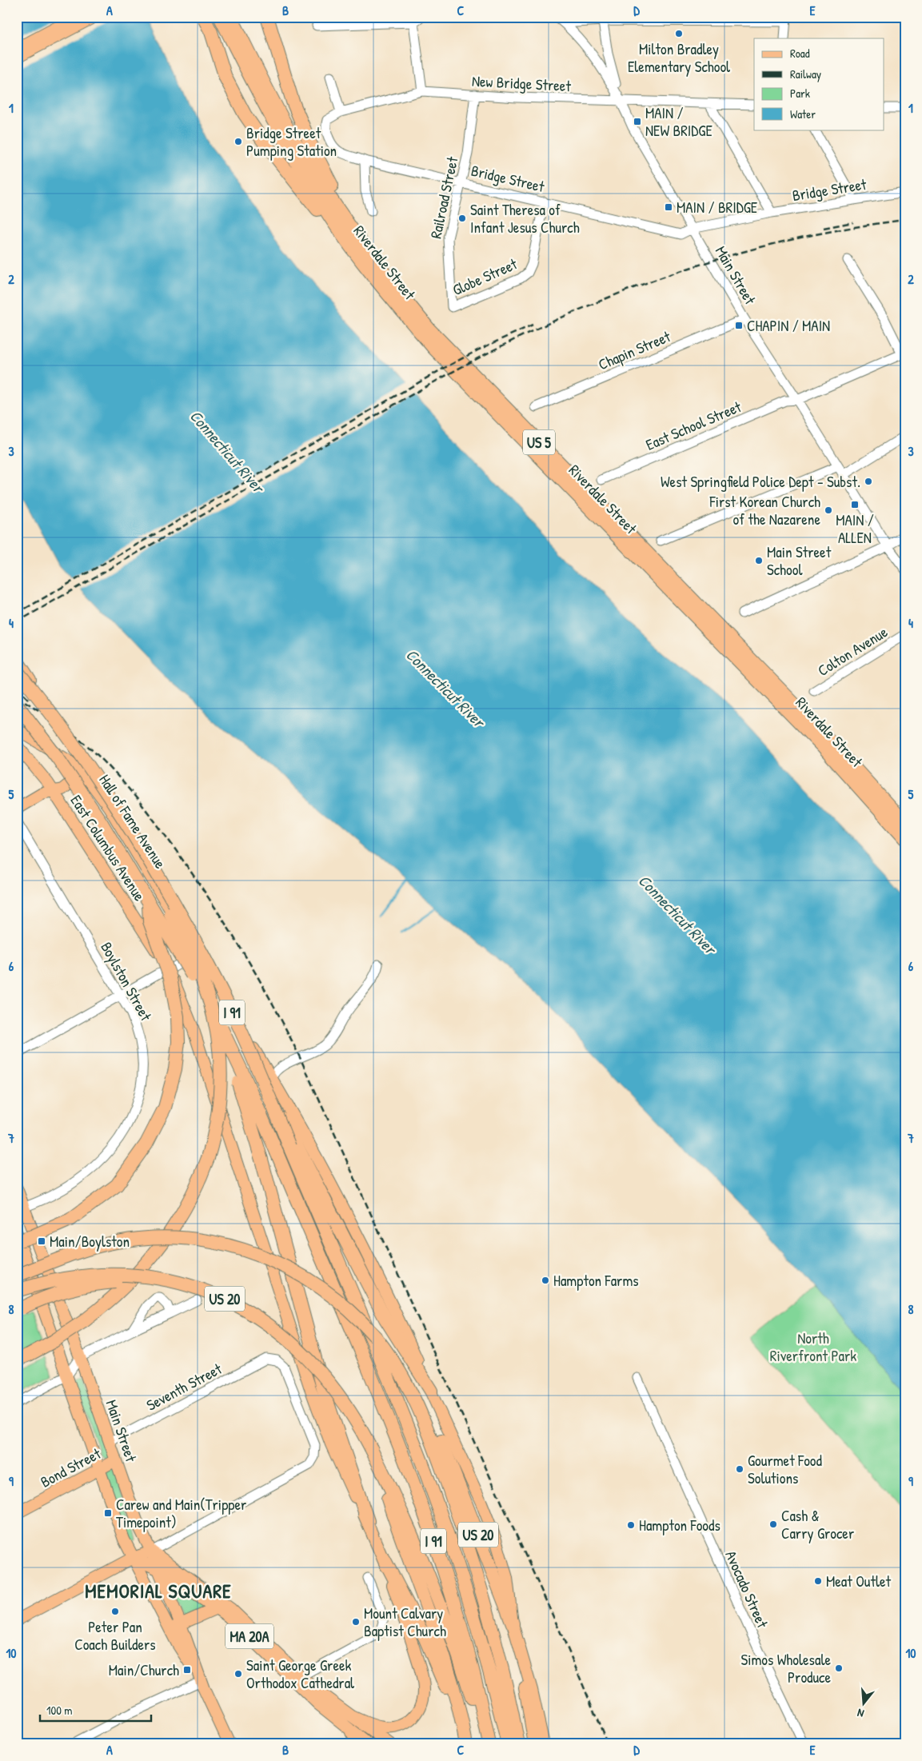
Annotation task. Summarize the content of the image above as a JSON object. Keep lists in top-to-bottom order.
{
  "streets": {
    "highway": [
      "Riverdale Street",
      "US 5",
      "I 91",
      "US 20"
    ],
    "main road": [
      "Main Street",
      "Hall of Fame Avenue",
      "East Columbus Avenue",
      "Bond Street",
      "MA 20A"
    ],
    "street": [
      "New Bridge Street",
      "Bridge Street",
      "Railroad Street",
      "Globe Street",
      "Chapin Street",
      "East School Street",
      "Colton Avenue",
      "Boylston Street",
      "Seventh Street",
      "Avocado Street"
    ]
  },
  "crossings": [
    ["New Bridge Street", "Bridge Street"],
    ["New Bridge Street", "Railroad Street"],
    ["New Bridge Street", "Main Street"],
    ["Bridge Street", "Railroad Street"],
    ["Bridge Street", "Main Street"],
    ["Bridge Street", "Globe Street"],
    ["Railroad Street", "Globe Street"],
    ["Main Street", "Chapin Street"],
    ["Main Street", "East School Street"],
    ["Main Street", "Boylston Street"],
    ["Main Street", "Seventh Street"],
    ["Main Street", "Bond Street"],
    ["Main Street", "MA 20A"],
    ["Hall of Fame Avenue", "I 91"],
    ["Hall of Fame Avenue", "US 20"],
    ["East Columbus Avenue", "MA 20A"],
    ["Seventh Street", "MA 20A"]
  ],
  "districts": ["MEMORIAL SQUARE"],
  "water": ["Connecticut River"],
  "parks": ["North Riverfront Park"],
  "places": {
    "other": [
      "Milton Bradley Elementary School",
      "Bridge Street Pumping Station",
      "Saint Theresa of Infant Jesus Church",
      "West Springfield Police Dept - Subst.",
      "First Korean Church of the Nazarene",
      "Main Street School",
      "Hampton Farms",
      "Gourmet Food Solutions",
      "Cash & Carry Grocer",
      "Hampton Foods",
      "Meat Outlet",
      "Peter Pan Coach Builders",
      "Mount Calvary Baptist Church",
      "Simos Wholesale Produce",
      "Saint George Greek Orthodox Cathedral"
    ],
    "transit": [
      "MAIN / NEW BRIDGE",
      "MAIN / BRIDGE",
      "CHAPIN / MAIN",
      "MAIN / ALLEN",
      "Main/Boylston",
      "Carew and Main(Tripper Timepoint)",
      "Main/Church"
    ]
  },
  "legend": [
    "Road",
    "Railway",
    "Park",
    "Water"
  ],
  "scale_bar": "100 m",
  "north": "bottom",
  "grid": {
    "columns": [
      "A",
      "B",
      "C",
      "D",
      "E"
    ],
    "rows": [
      "1",
      "2",
      "3",
      "4",
      "5",
      "6",
      "7",
      "8",
      "9",
      "10"
    ]
  }
}
